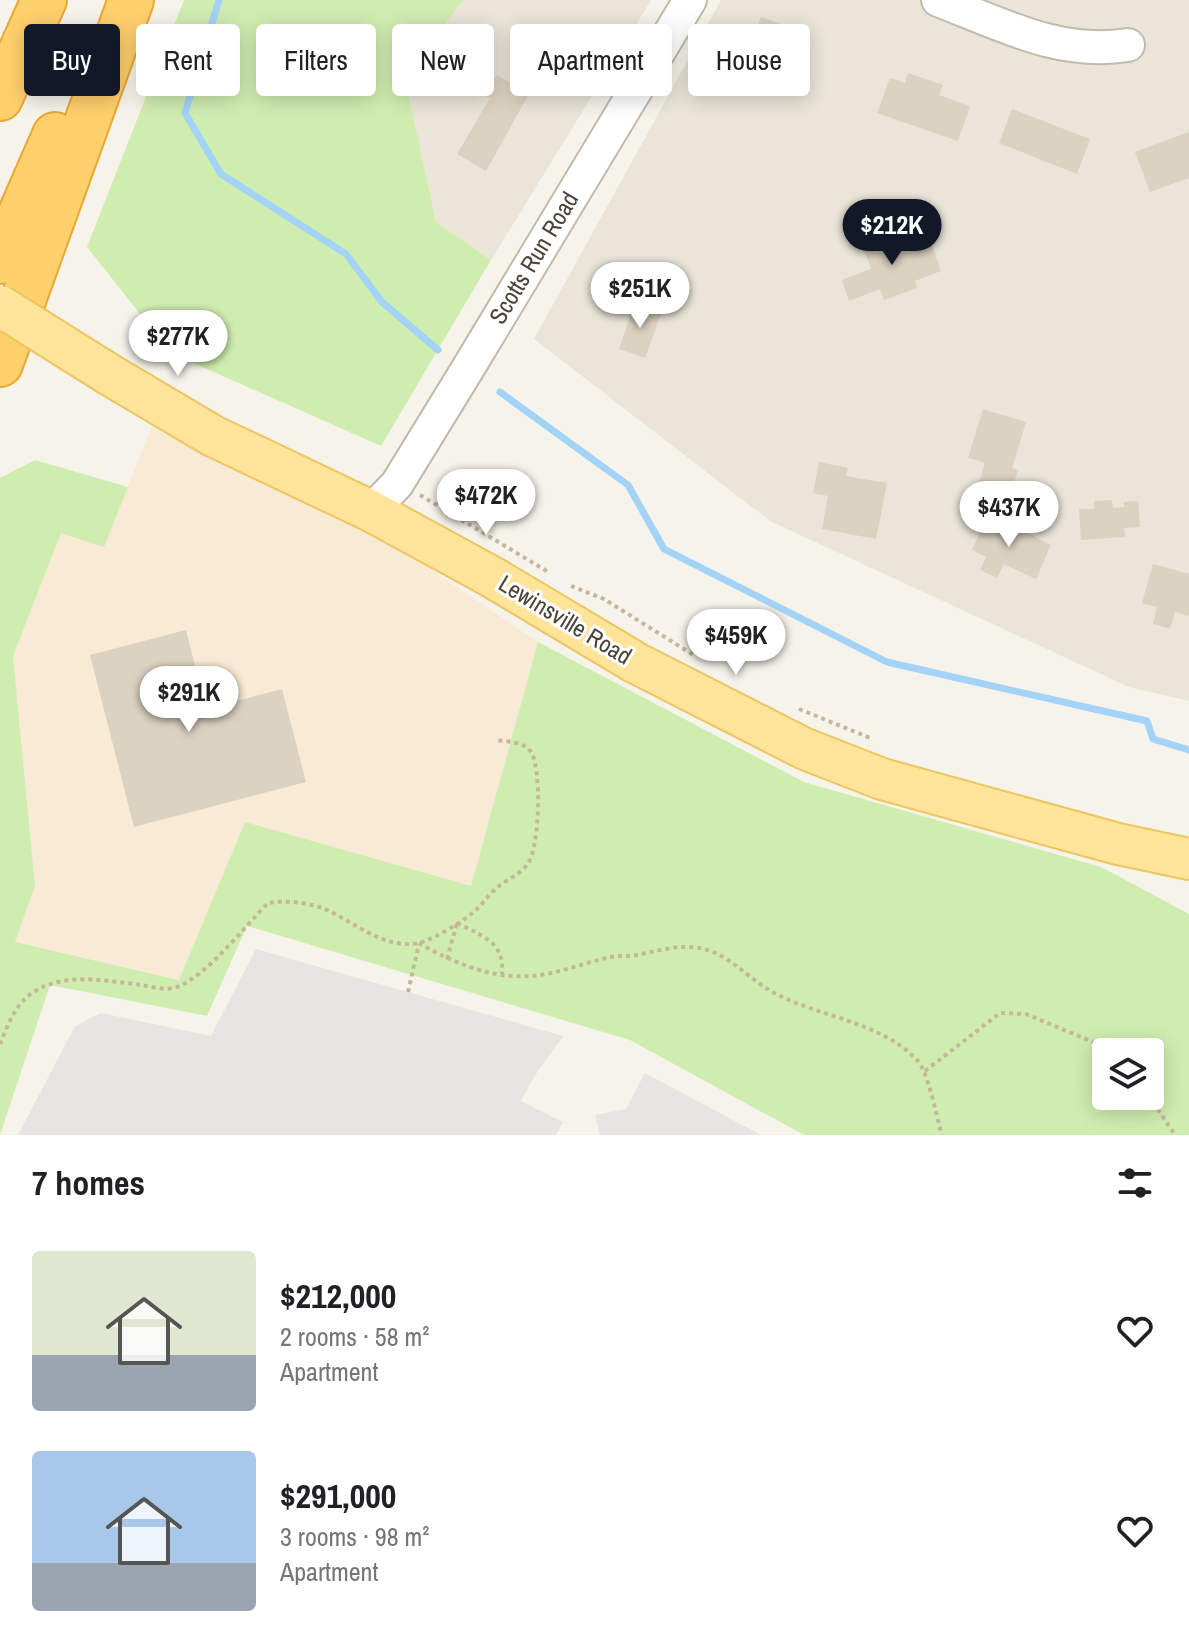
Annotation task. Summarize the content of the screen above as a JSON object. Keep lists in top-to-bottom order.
{
  "streets": {
    "main road": ["Lewinsville Road"],
    "street": ["Scotts Run Road"]
  },
  "crossings": [
    ["Scotts Run Road", "Lewinsville Road"]
  ],
  "page": {
    "chip": [
      "Buy",
      "Rent",
      "Filters",
      "New",
      "Apartment",
      "House"
    ],
    "price": [
      "$212K",
      "$251K",
      "$277K",
      "$472K",
      "$437K",
      "$459K",
      "$291K"
    ],
    "heading": "7 homes",
    "list": [
      {
        "name": "$212,000",
        "note": "2 rooms · 58 m² · Apartment"
      },
      {
        "name": "$291,000",
        "note": "3 rooms · 98 m² · Apartment"
      }
    ]
  }
}
